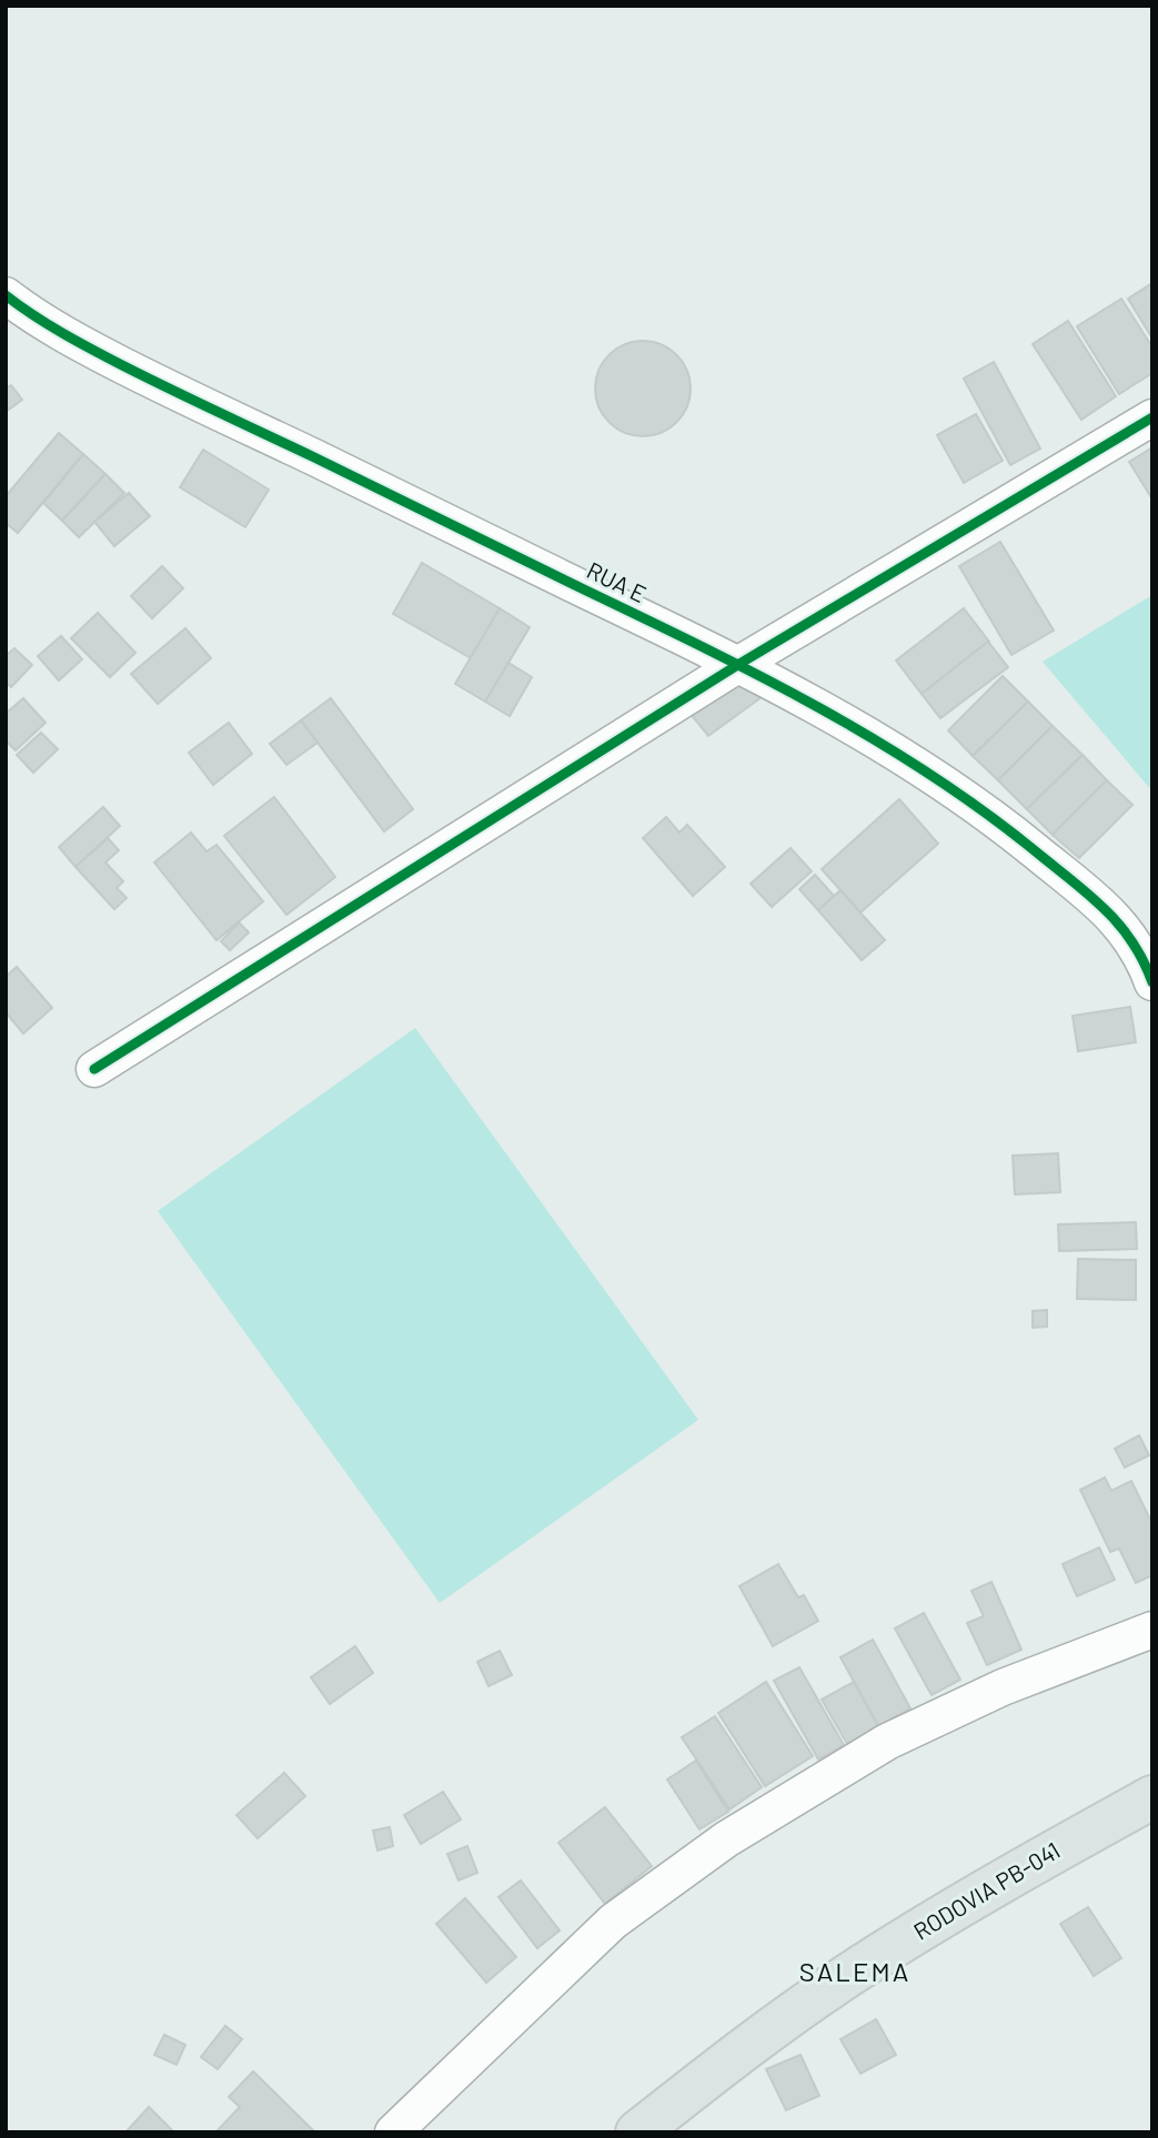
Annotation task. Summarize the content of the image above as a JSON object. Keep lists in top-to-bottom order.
{
  "streets": {
    "main road": ["RODOVIA PB-041"],
    "street": ["RUA E"]
  },
  "districts": ["SALEMA"]
}
